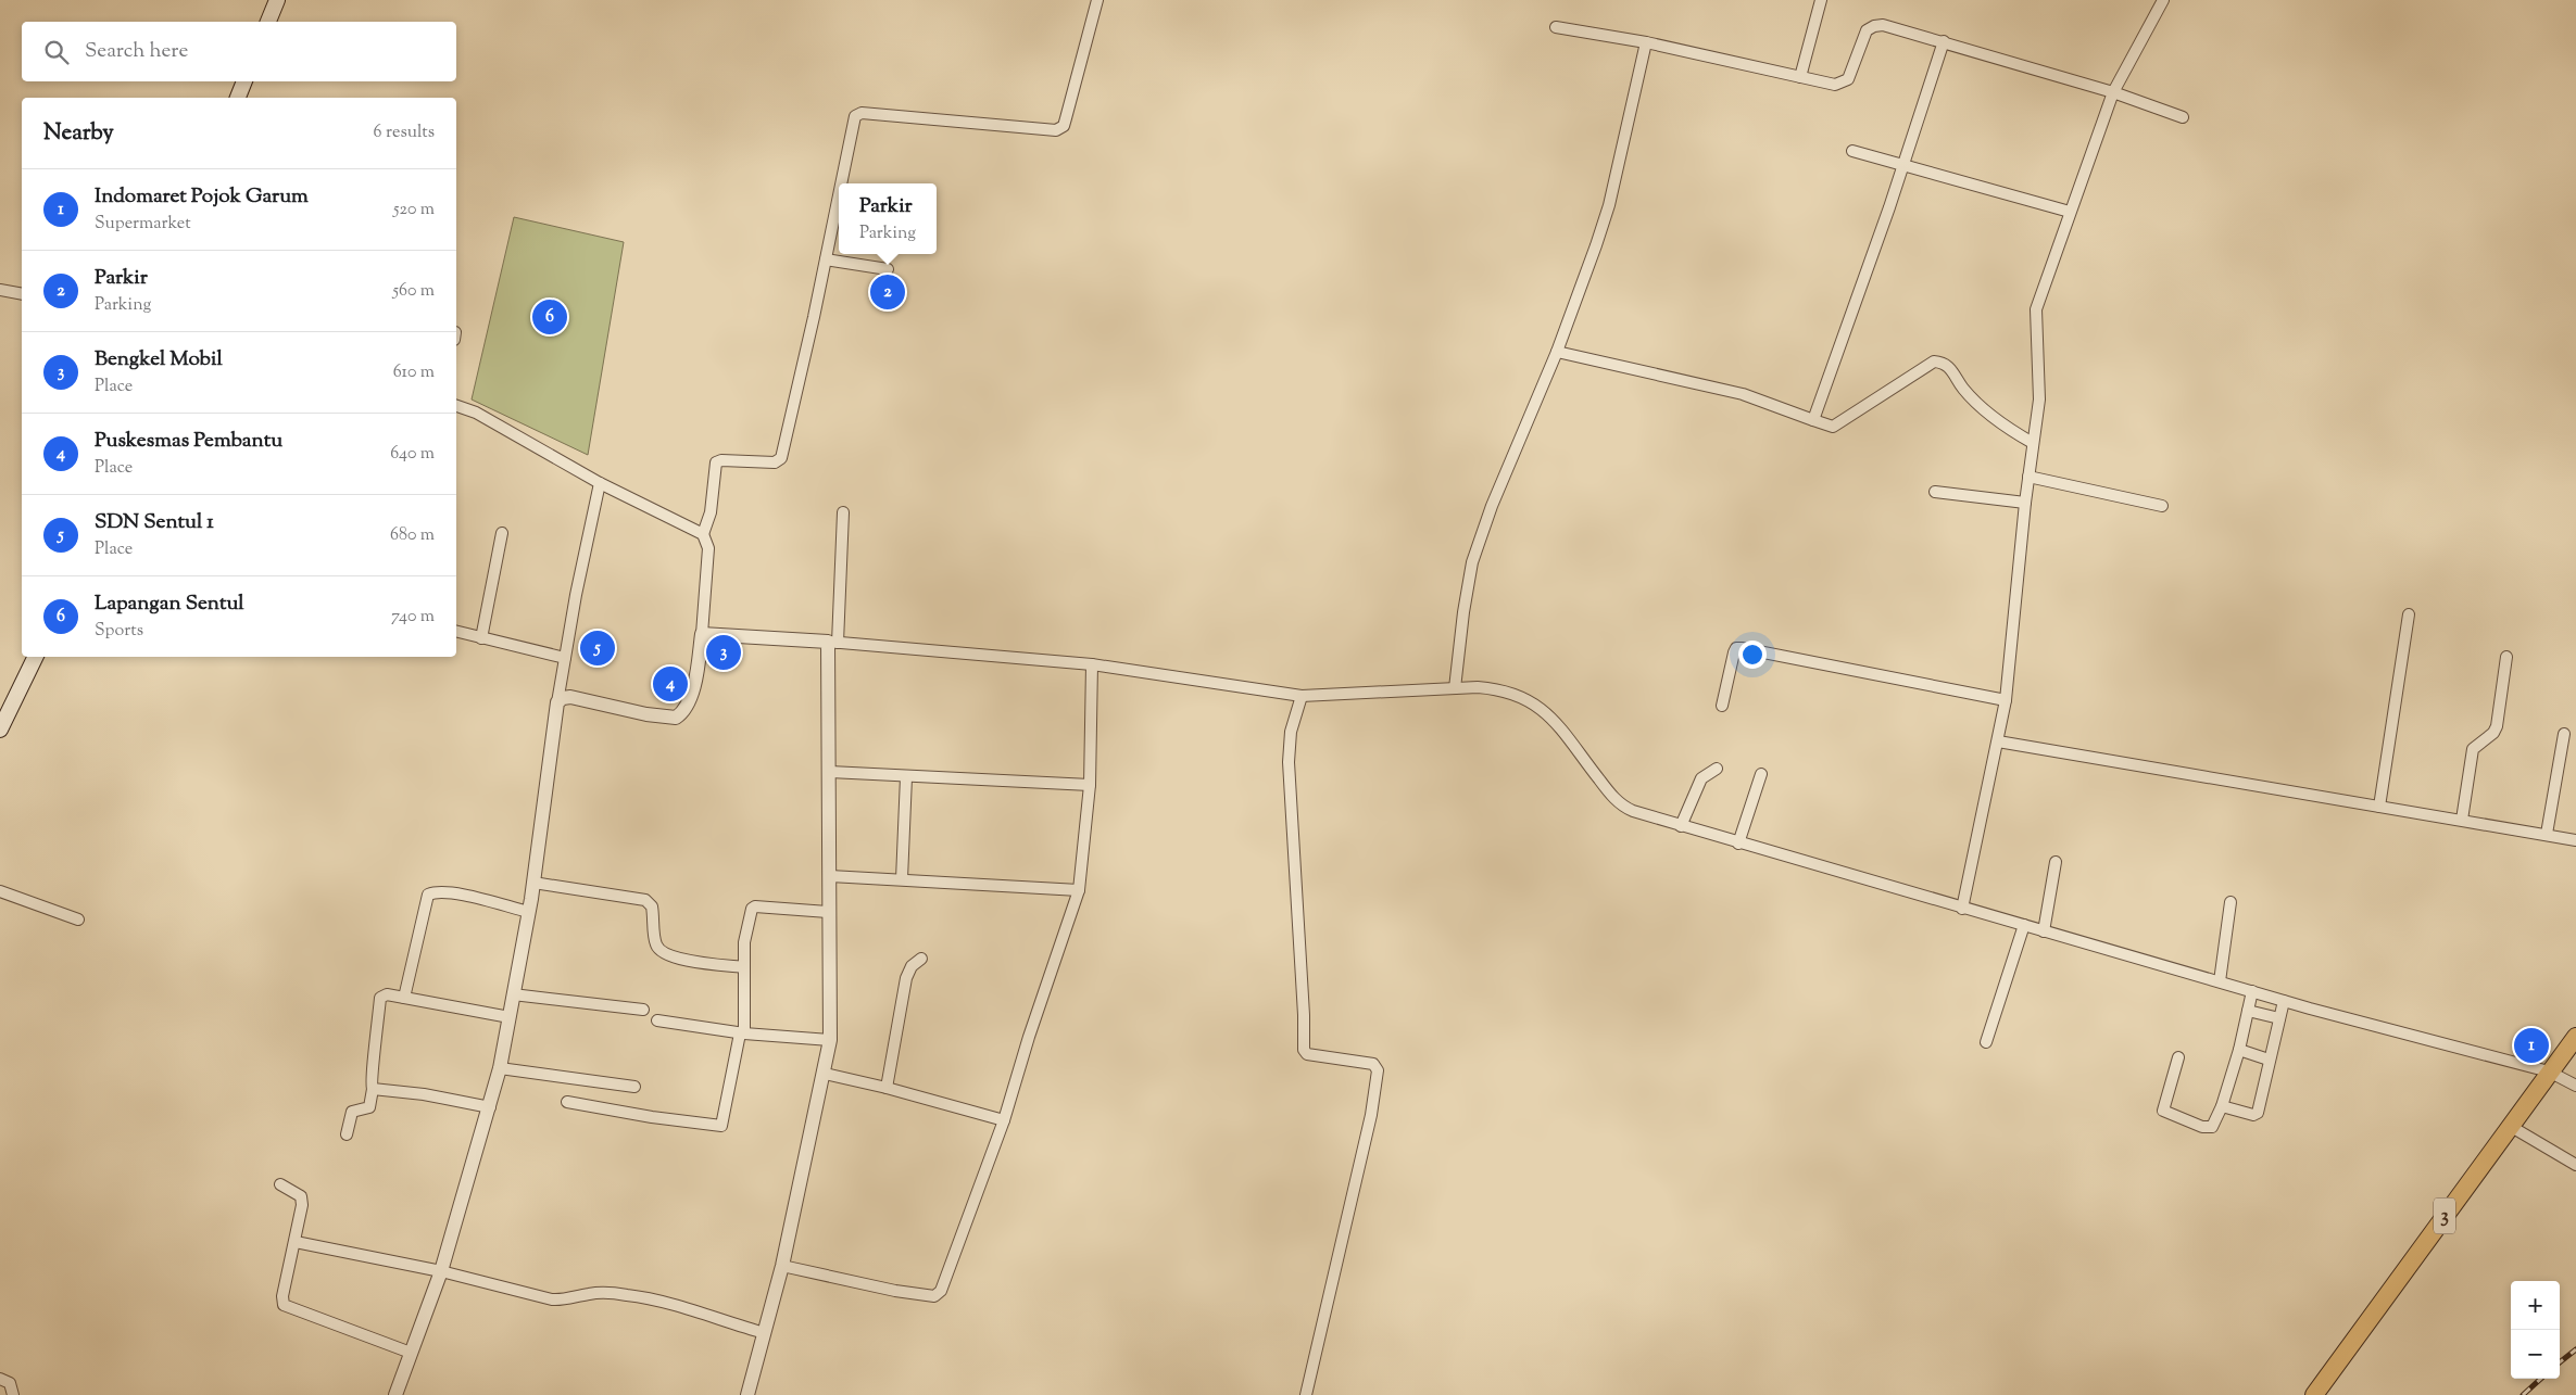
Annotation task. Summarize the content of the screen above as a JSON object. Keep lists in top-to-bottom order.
{
  "streets": {
    "highway": ["3"]
  },
  "page": {
    "search": "Search here",
    "heading": ["Nearby", "6 results"],
    "list": [
      {
        "mark": "1",
        "name": "Indomaret Pojok Garum",
        "note": "Supermarket",
        "value": "520 m"
      },
      {
        "mark": "2",
        "name": "Parkir",
        "note": "Parking",
        "value": "560 m"
      },
      {
        "mark": "3",
        "name": "Bengkel Mobil",
        "note": "Place",
        "value": "610 m"
      },
      {
        "mark": "4",
        "name": "Puskesmas Pembantu",
        "note": "Place",
        "value": "640 m"
      },
      {
        "mark": "5",
        "name": "SDN Sentul 1",
        "note": "Place",
        "value": "680 m"
      },
      {
        "mark": "6",
        "name": "Lapangan Sentul",
        "note": "Sports",
        "value": "740 m"
      }
    ],
    "popup": ["Parkir", "Parking"],
    "pins": [
      "2",
      "6",
      "5",
      "3",
      "4",
      "1"
    ],
    "map_buttons": ["+", "−"]
  }
}
